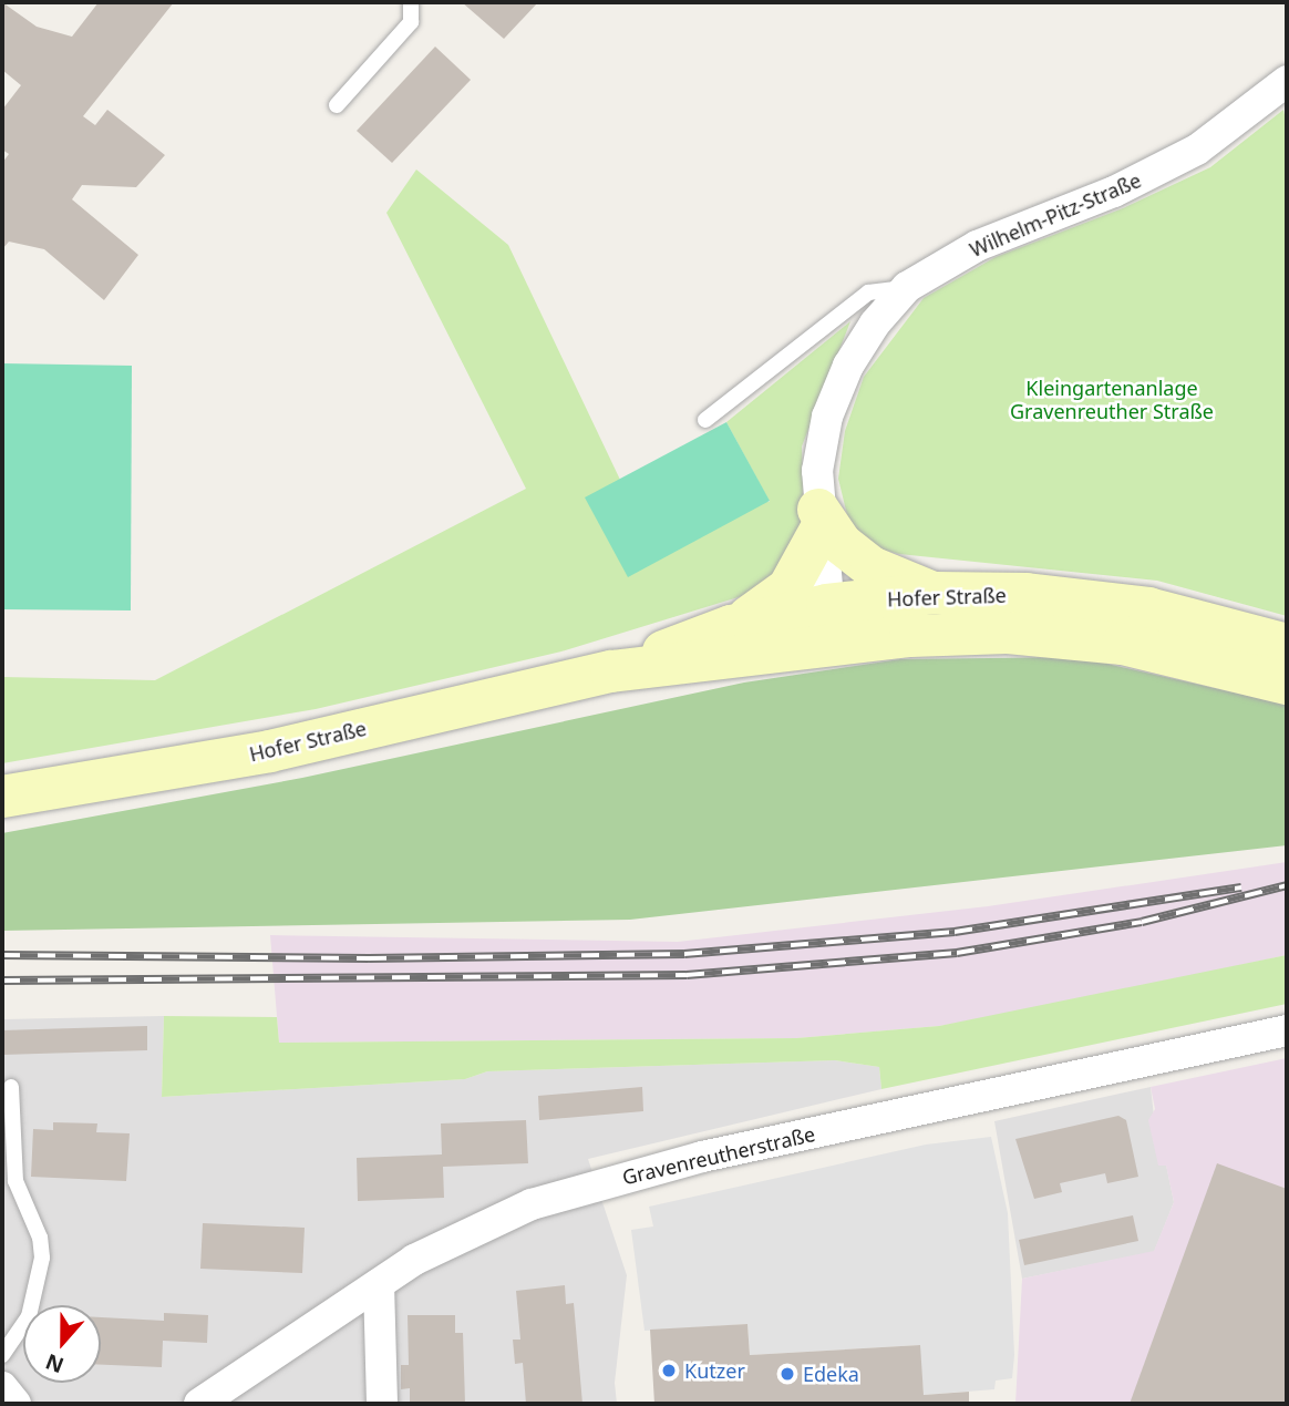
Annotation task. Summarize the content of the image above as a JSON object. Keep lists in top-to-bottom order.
{
  "streets": {
    "main road": ["Hofer Straße"],
    "street": ["Wilhelm-Pitz-Straße", "Gravenreutherstraße"]
  },
  "crossings": [
    ["Wilhelm-Pitz-Straße", "Hofer Straße"]
  ],
  "parks": ["Kleingartenanlage Gravenreuther Straße"],
  "places": ["Kutzer", "Edeka"],
  "north": "bottom"
}
